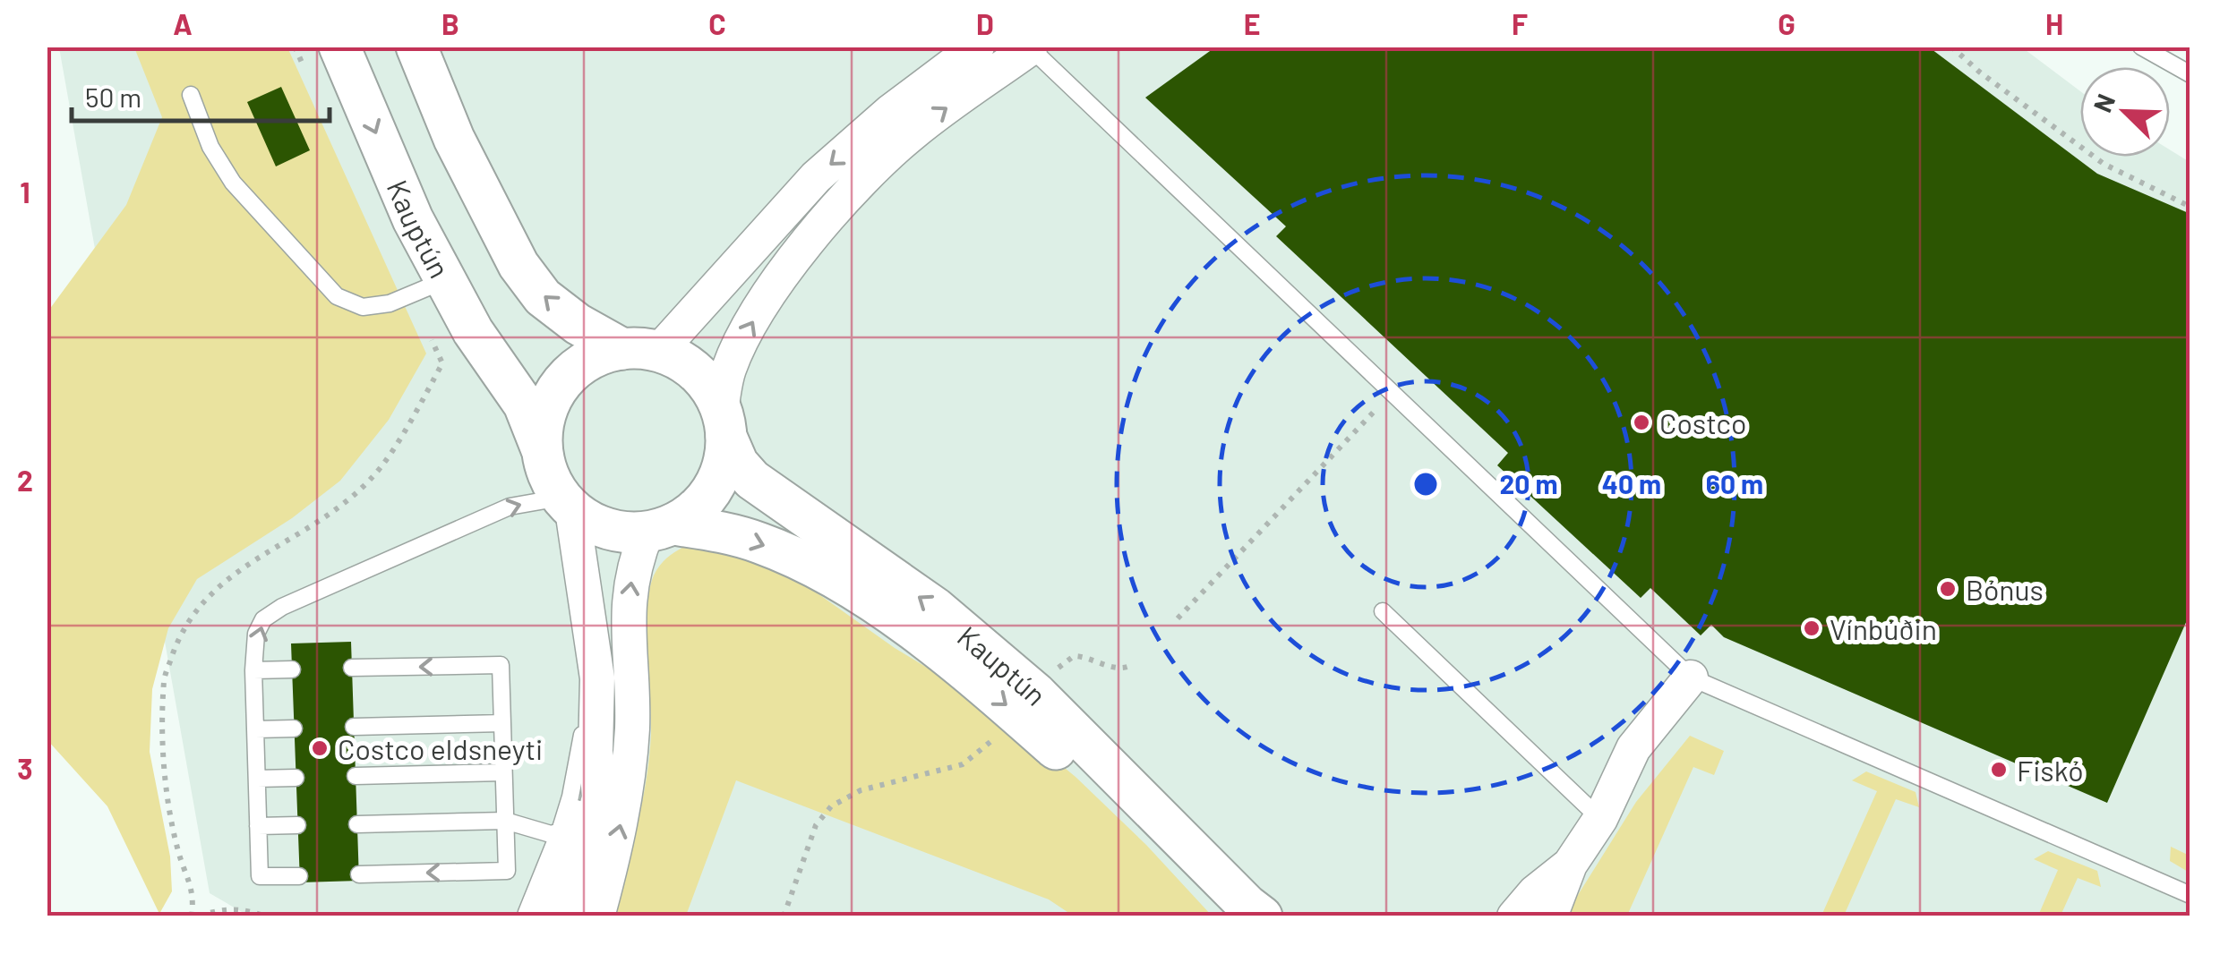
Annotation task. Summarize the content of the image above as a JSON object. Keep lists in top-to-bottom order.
{
  "streets": {
    "street": ["Kauptún"]
  },
  "places": [
    "Costco",
    "Bónus",
    "Vínbúðin",
    "Costco eldsneyti",
    "Fiskó"
  ],
  "scale_bar": "50 m",
  "north": "top left",
  "grid": {
    "columns": [
      "A",
      "B",
      "C",
      "D",
      "E",
      "F",
      "G",
      "H"
    ],
    "rows": ["1", "2", "3"]
  },
  "rings": ["20 m", "40 m", "60 m"]
}
